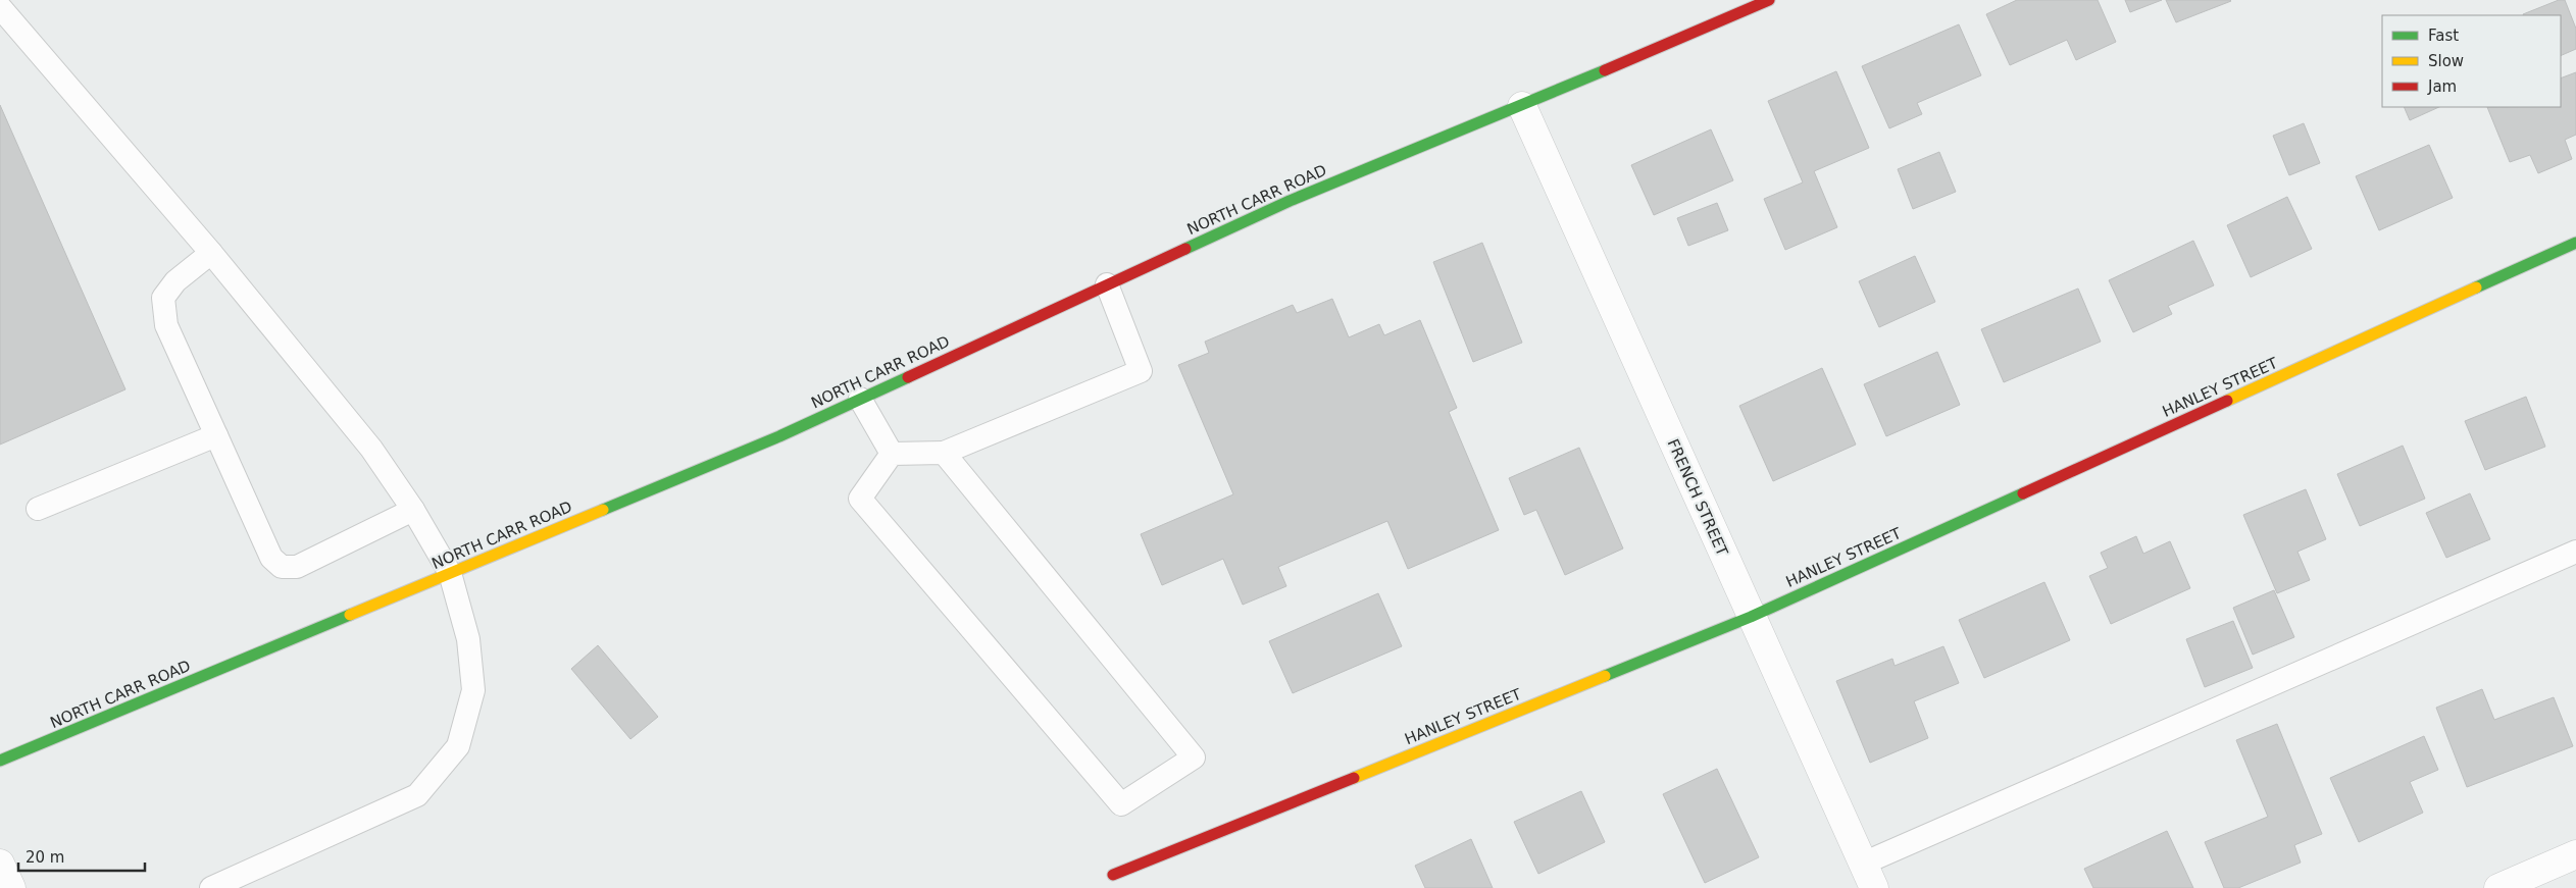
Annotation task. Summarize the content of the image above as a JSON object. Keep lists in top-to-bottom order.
{
  "streets": {
    "street": ["NORTH CARR ROAD", "HANLEY STREET", "FRENCH STREET"]
  },
  "crossings": [
    ["NORTH CARR ROAD", "FRENCH STREET"],
    ["HANLEY STREET", "FRENCH STREET"]
  ],
  "legend": ["Fast", "Slow", "Jam"],
  "scale_bar": "20 m"
}
